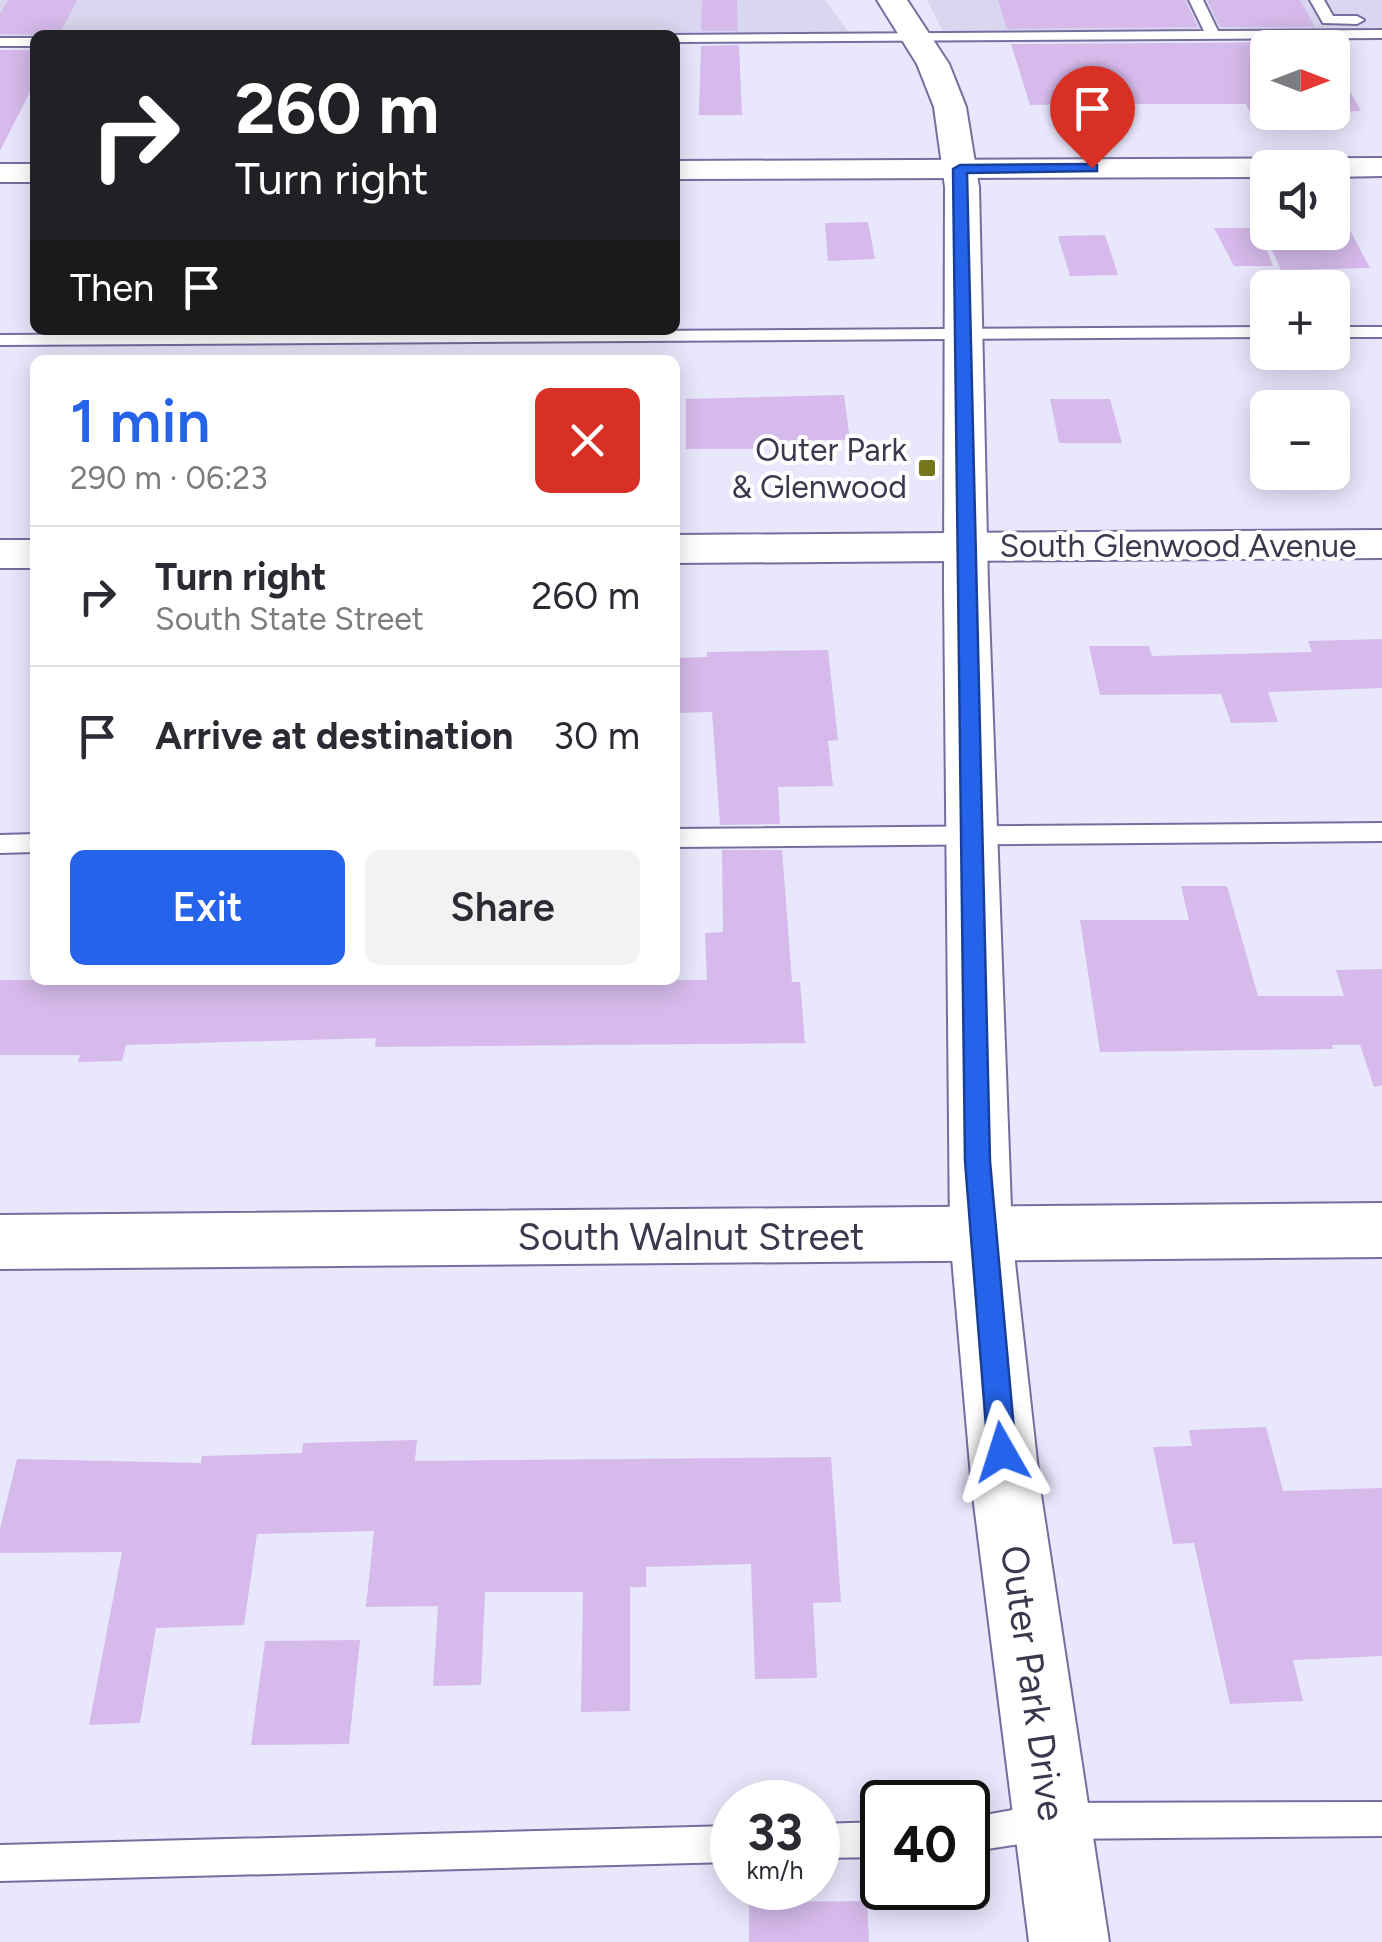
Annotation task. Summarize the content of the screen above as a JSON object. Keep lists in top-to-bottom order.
{
  "streets": {
    "street": ["South Glenwood Avenue", "South Walnut Street", "Outer Park Drive"]
  },
  "crossings": [
    ["South Glenwood Avenue", "Outer Park Drive"],
    ["South Walnut Street", "Outer Park Drive"]
  ],
  "places": {
    "transit": ["Outer Park & Glenwood"]
  },
  "north": "right",
  "page": {
    "map_buttons": ["+", "−"],
    "turn": ["260 m", "Turn right"],
    "then": "Then",
    "heading": ["1 min", "290 m · 06:23"],
    "list": [
      {
        "name": "Turn right",
        "note": "South State Street",
        "value": "260 m"
      },
      {
        "name": "Arrive at destination",
        "value": "30 m"
      }
    ],
    "buttons": ["Exit", "Share"],
    "speed": "33 km/h",
    "limit": "40"
  }
}
